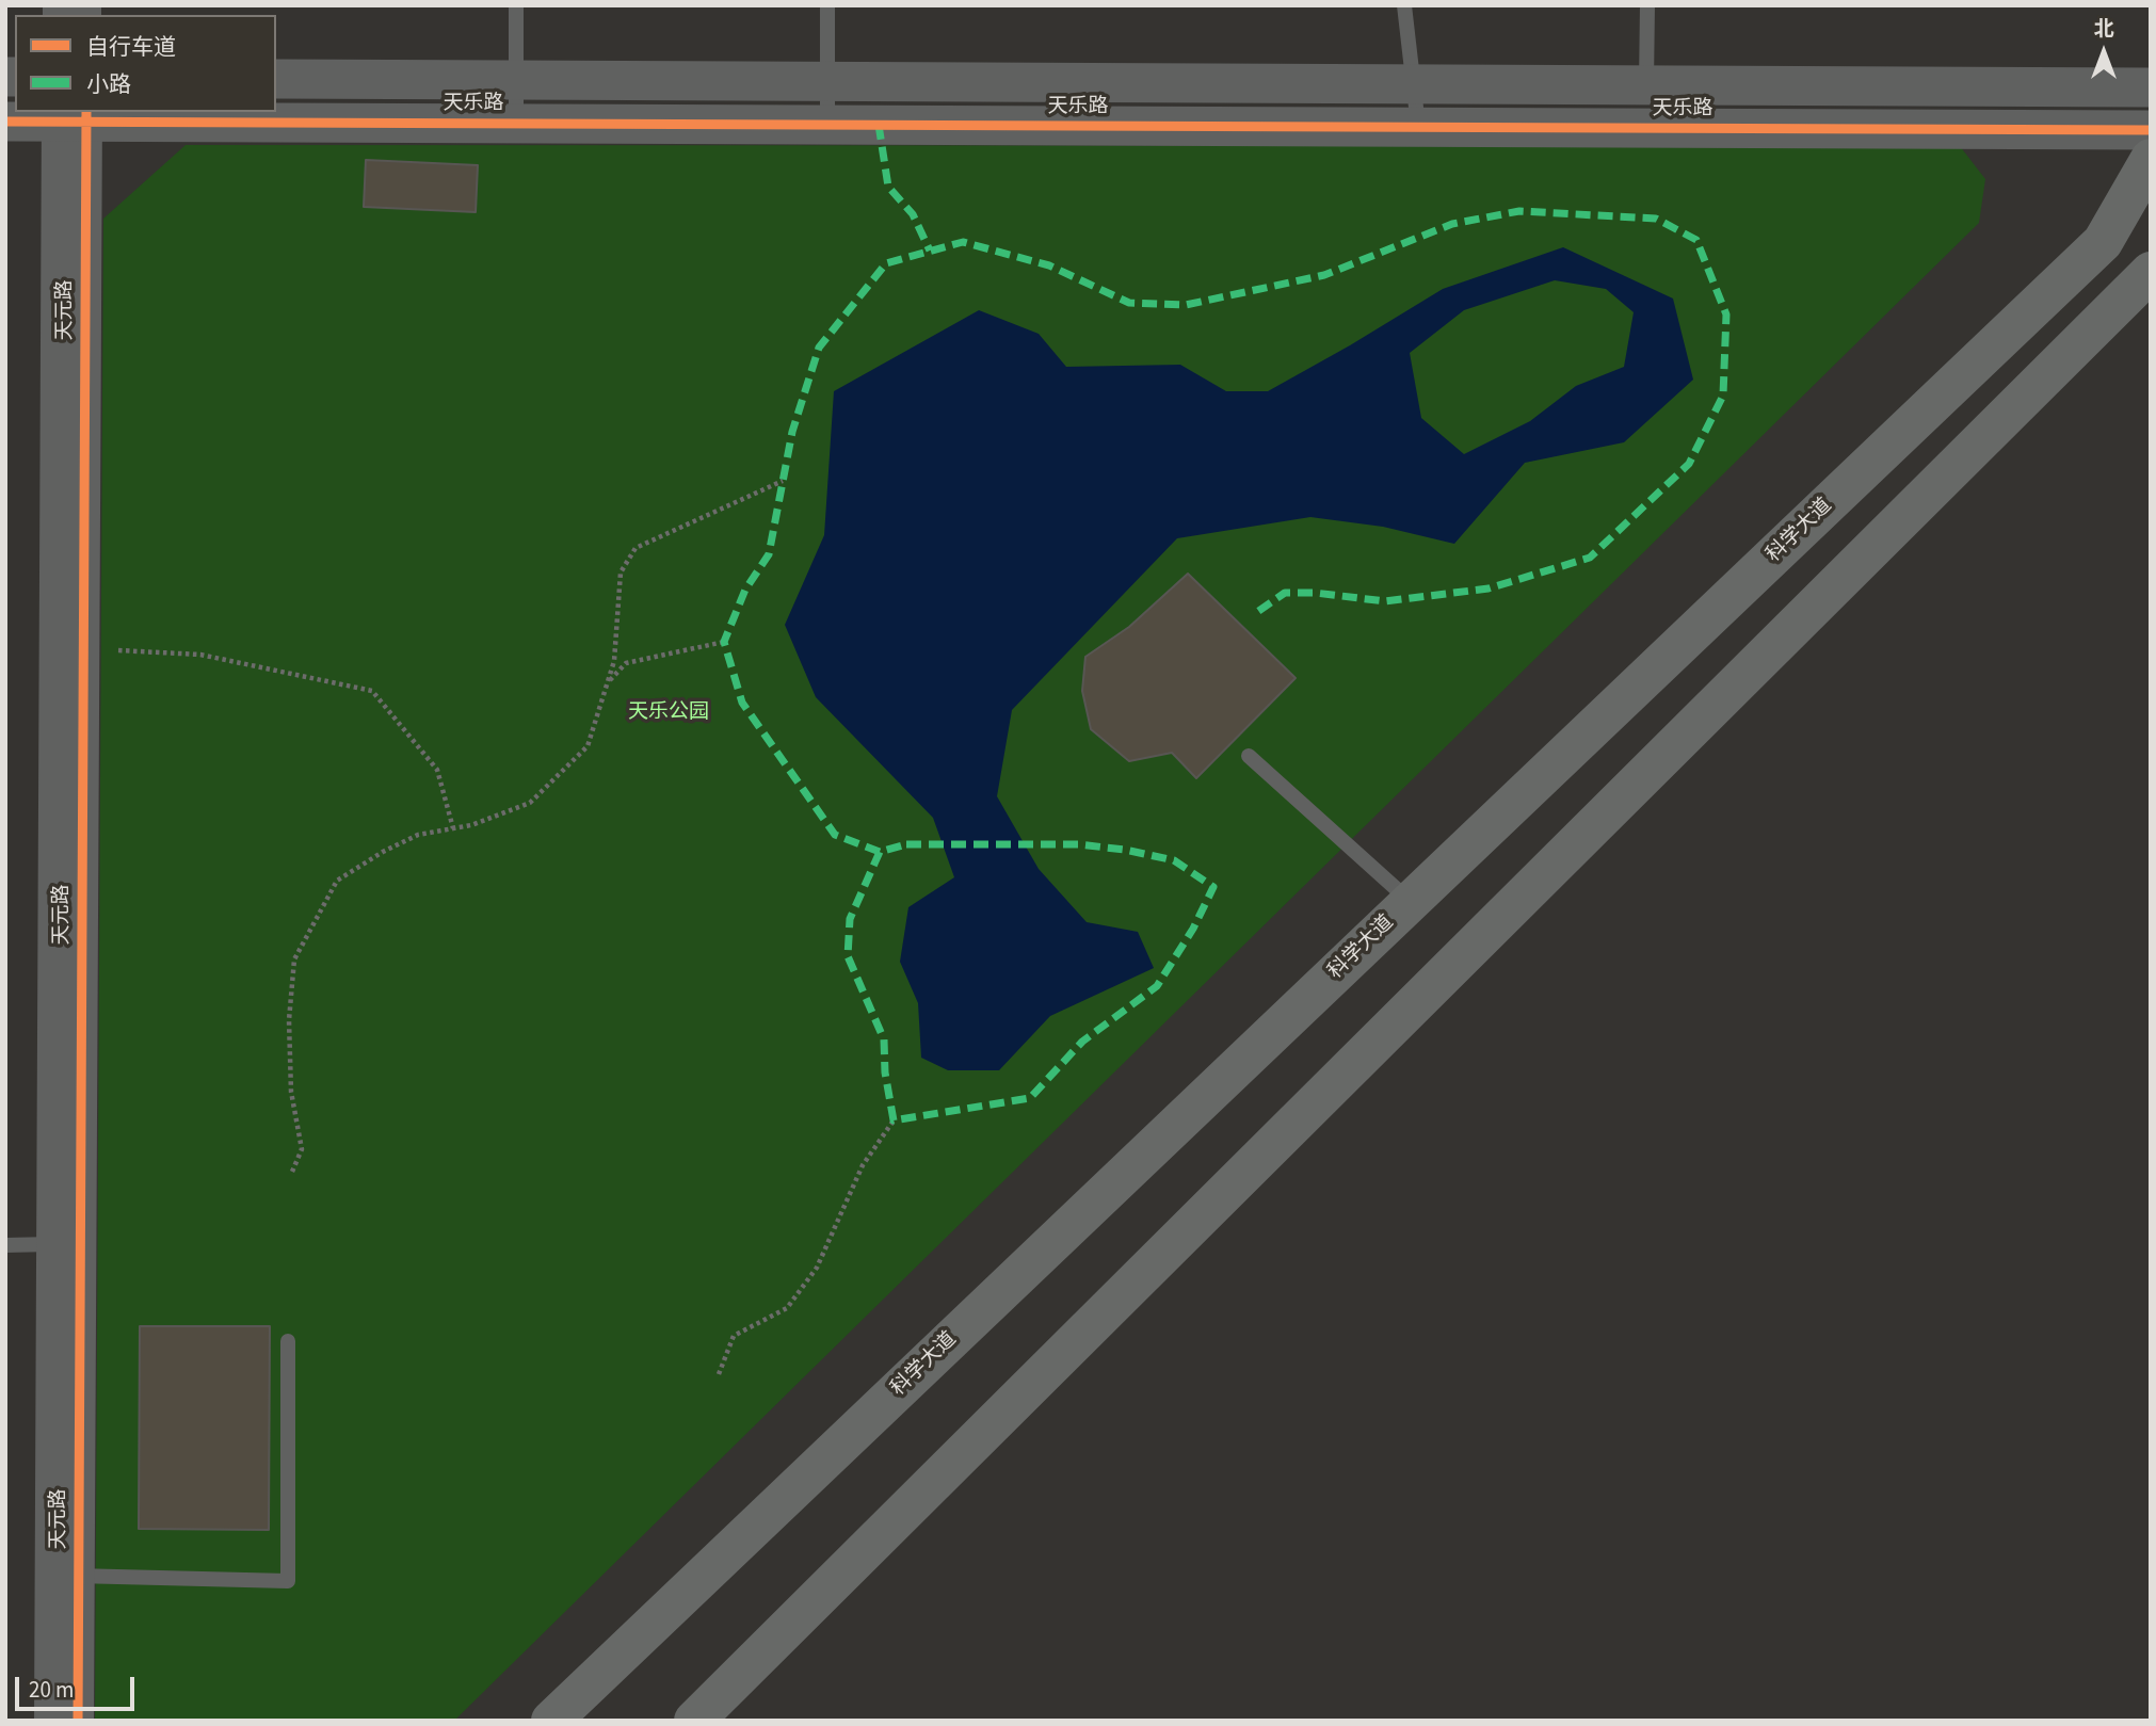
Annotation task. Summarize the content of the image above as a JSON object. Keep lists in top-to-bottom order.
{
  "streets": {
    "main road": ["科学大道"],
    "street": ["天乐路", "天元路"]
  },
  "crossings": [
    ["天乐路", "天元路"]
  ],
  "parks": ["天乐公园"],
  "legend": ["自行车道", "小路"],
  "scale_bar": "20 m",
  "north": "top"
}
